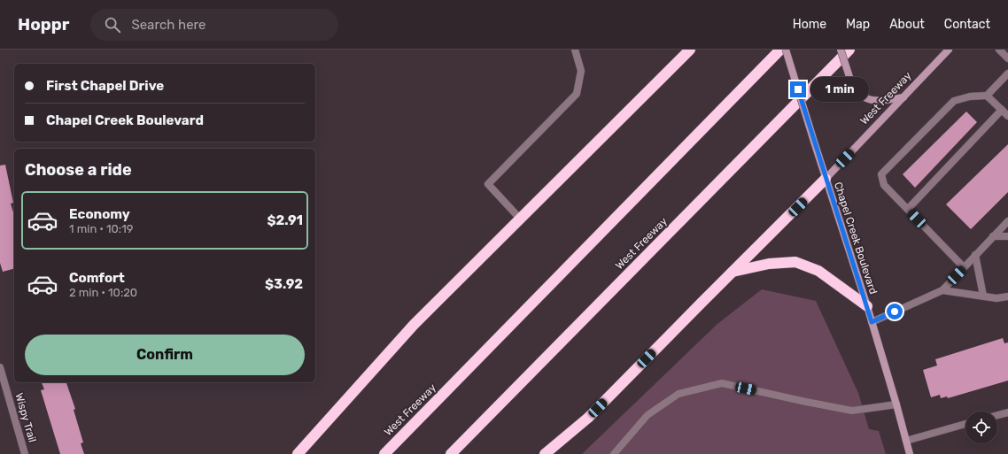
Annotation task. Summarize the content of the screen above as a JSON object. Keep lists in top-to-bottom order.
{
  "streets": {
    "highway": ["West Freeway"],
    "main road": ["Chapel Creek Boulevard"],
    "street": ["Wispy Trail"]
  },
  "crossings": [
    ["West Freeway", "Chapel Creek Boulevard"]
  ],
  "page": {
    "header": "Hoppr",
    "search": "Search here",
    "nav": [
      "Home",
      "Map",
      "About",
      "Contact"
    ],
    "banner": ["First Chapel Drive", "Chapel Creek Boulevard"],
    "bubble": "1 min",
    "heading": "Choose a ride",
    "list": [
      {
        "name": "Economy",
        "note": "1 min · 10:19",
        "value": "$2.91"
      },
      {
        "name": "Comfort",
        "note": "2 min · 10:20",
        "value": "$3.92"
      }
    ],
    "buttons": "Confirm"
  }
}
